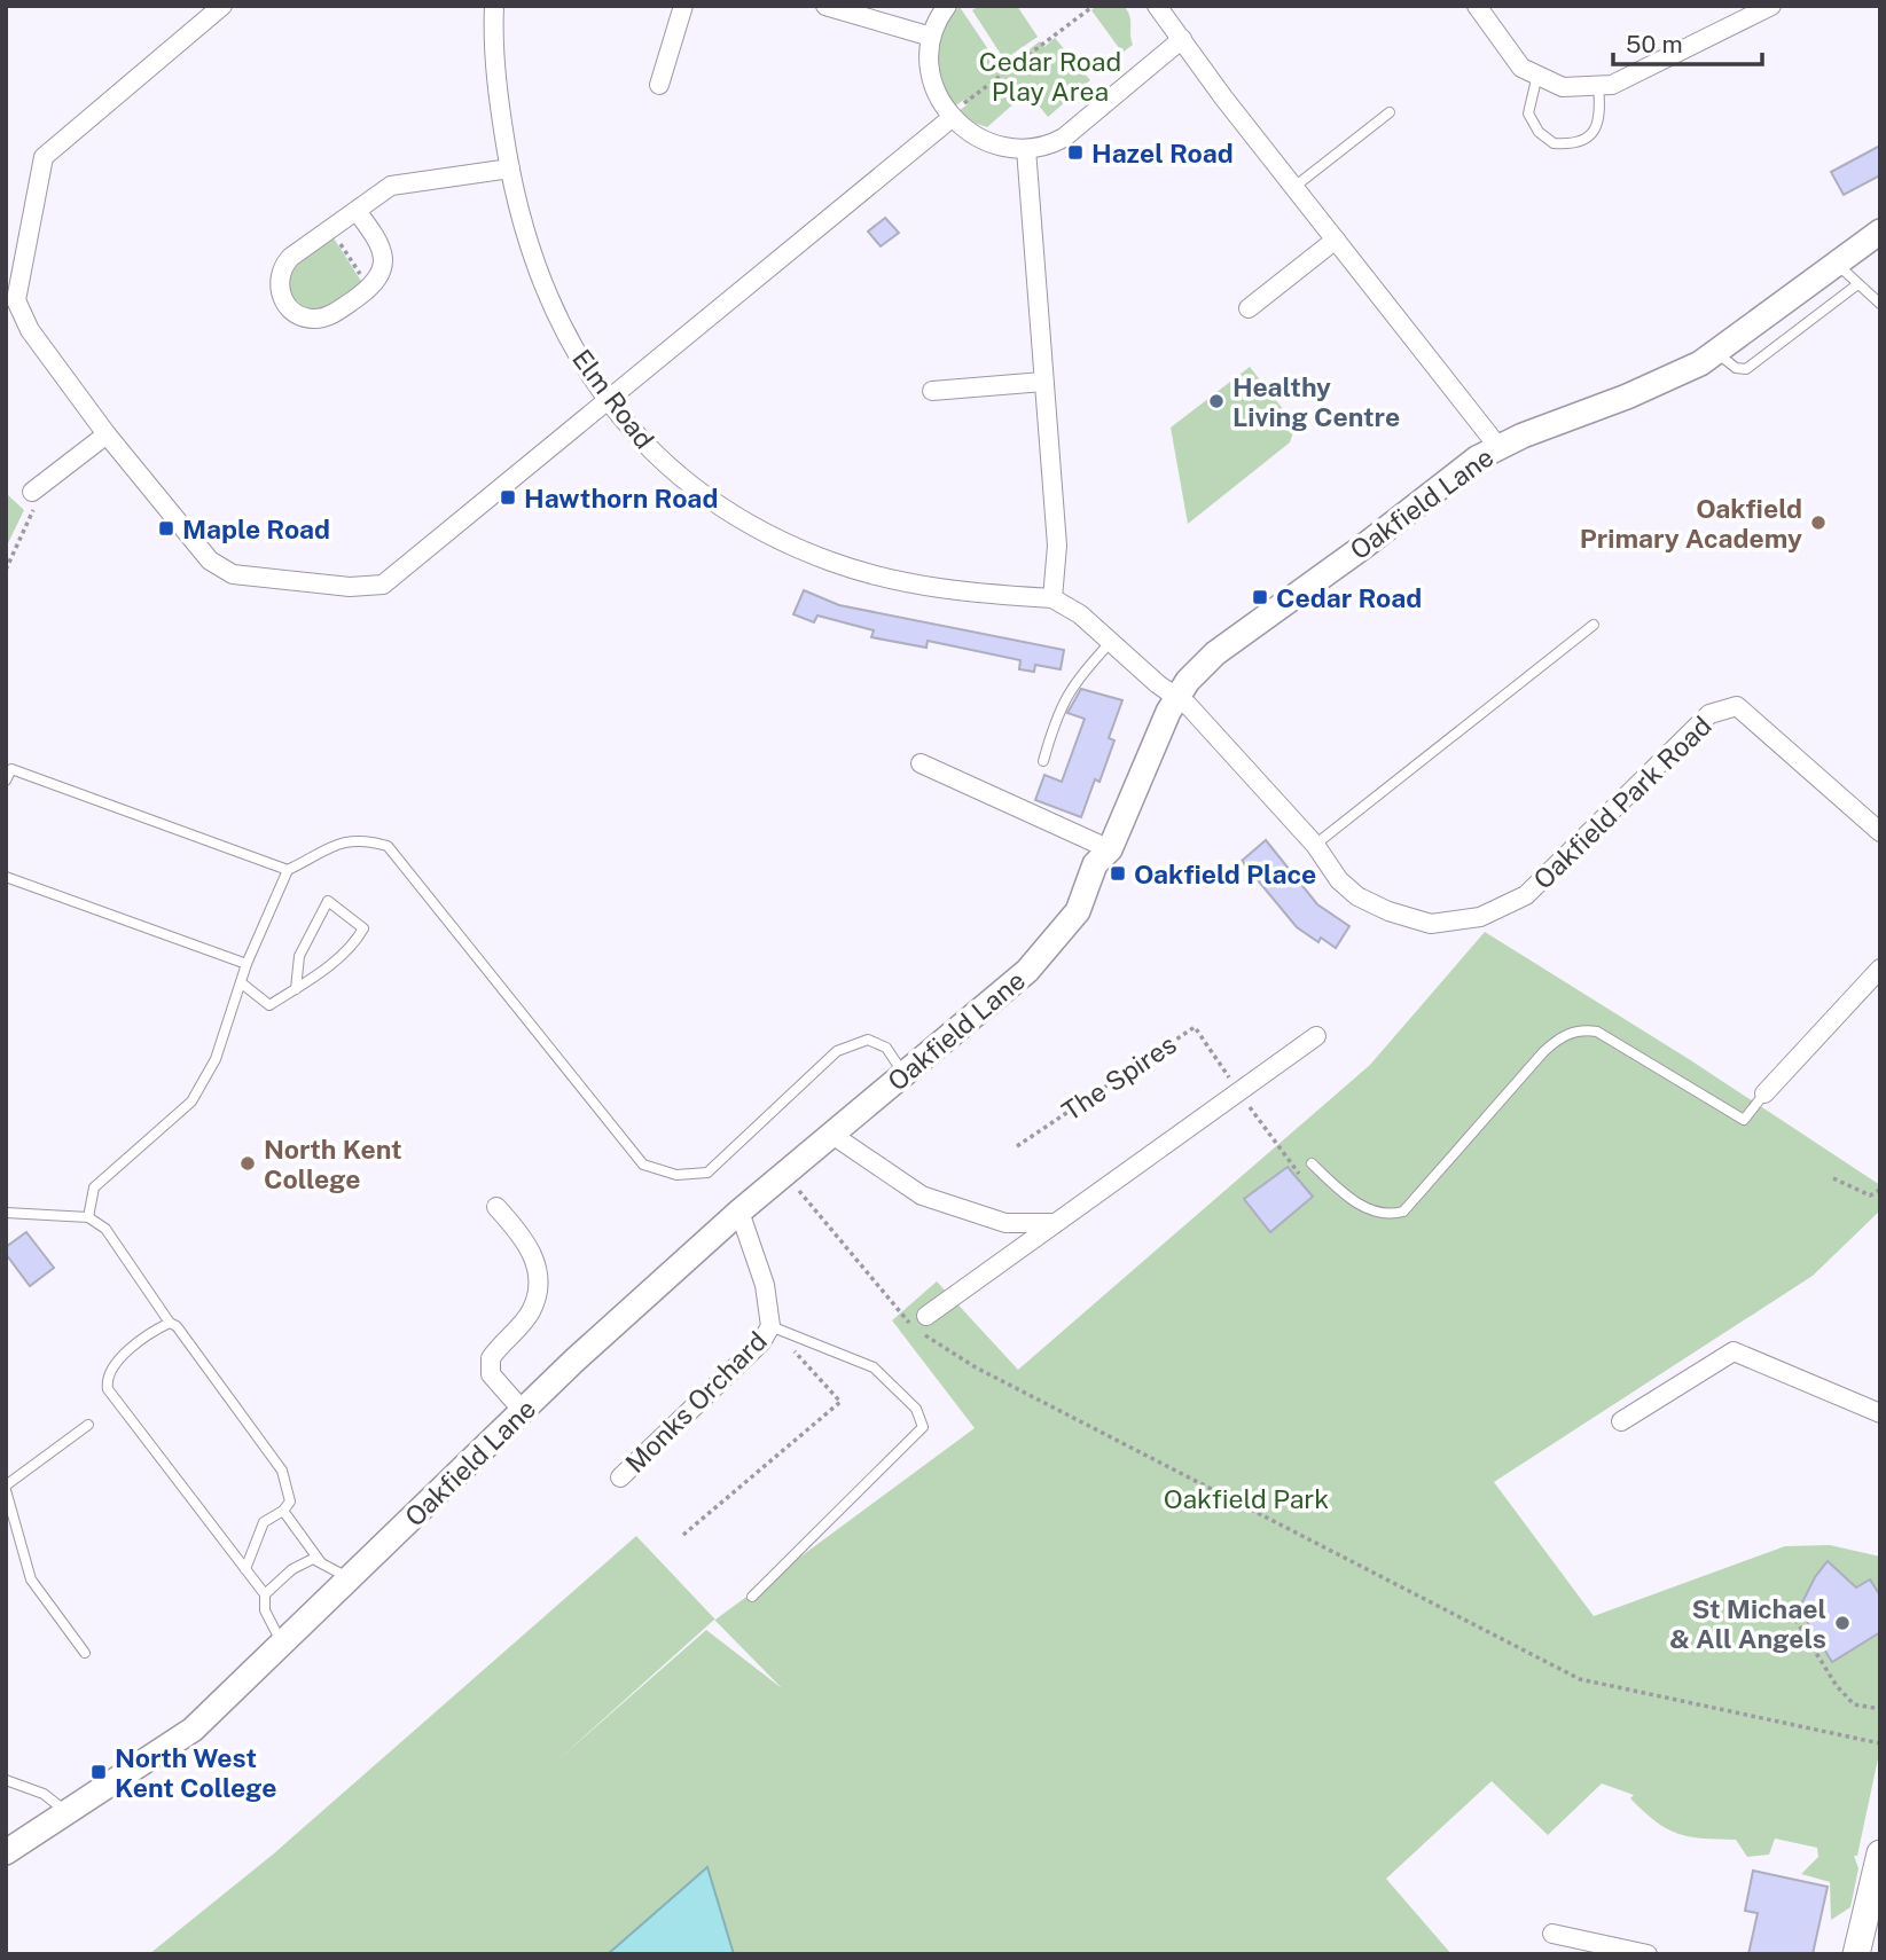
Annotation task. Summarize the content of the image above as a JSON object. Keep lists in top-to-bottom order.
{
  "streets": {
    "street": [
      "Elm Road",
      "Oakfield Lane",
      "Oakfield Park Road",
      "Monks Orchard"
    ],
    "path": ["The Spires"]
  },
  "crossings": [
    ["Elm Road", "Oakfield Lane"],
    ["Elm Road", "Oakfield Park Road"],
    ["Oakfield Lane", "Oakfield Park Road"],
    ["Oakfield Lane", "Monks Orchard"]
  ],
  "parks": ["Cedar Road Play Area", "Oakfield Park"],
  "places": {
    "transit": [
      "Hazel Road",
      "Hawthorn Road",
      "Maple Road",
      "Cedar Road",
      "Oakfield Place",
      "North West Kent College"
    ],
    "other": [
      "Healthy Living Centre",
      "Oakfield Primary Academy",
      "North Kent College",
      "St Michael & All Angels"
    ]
  },
  "scale_bar": "50 m"
}
